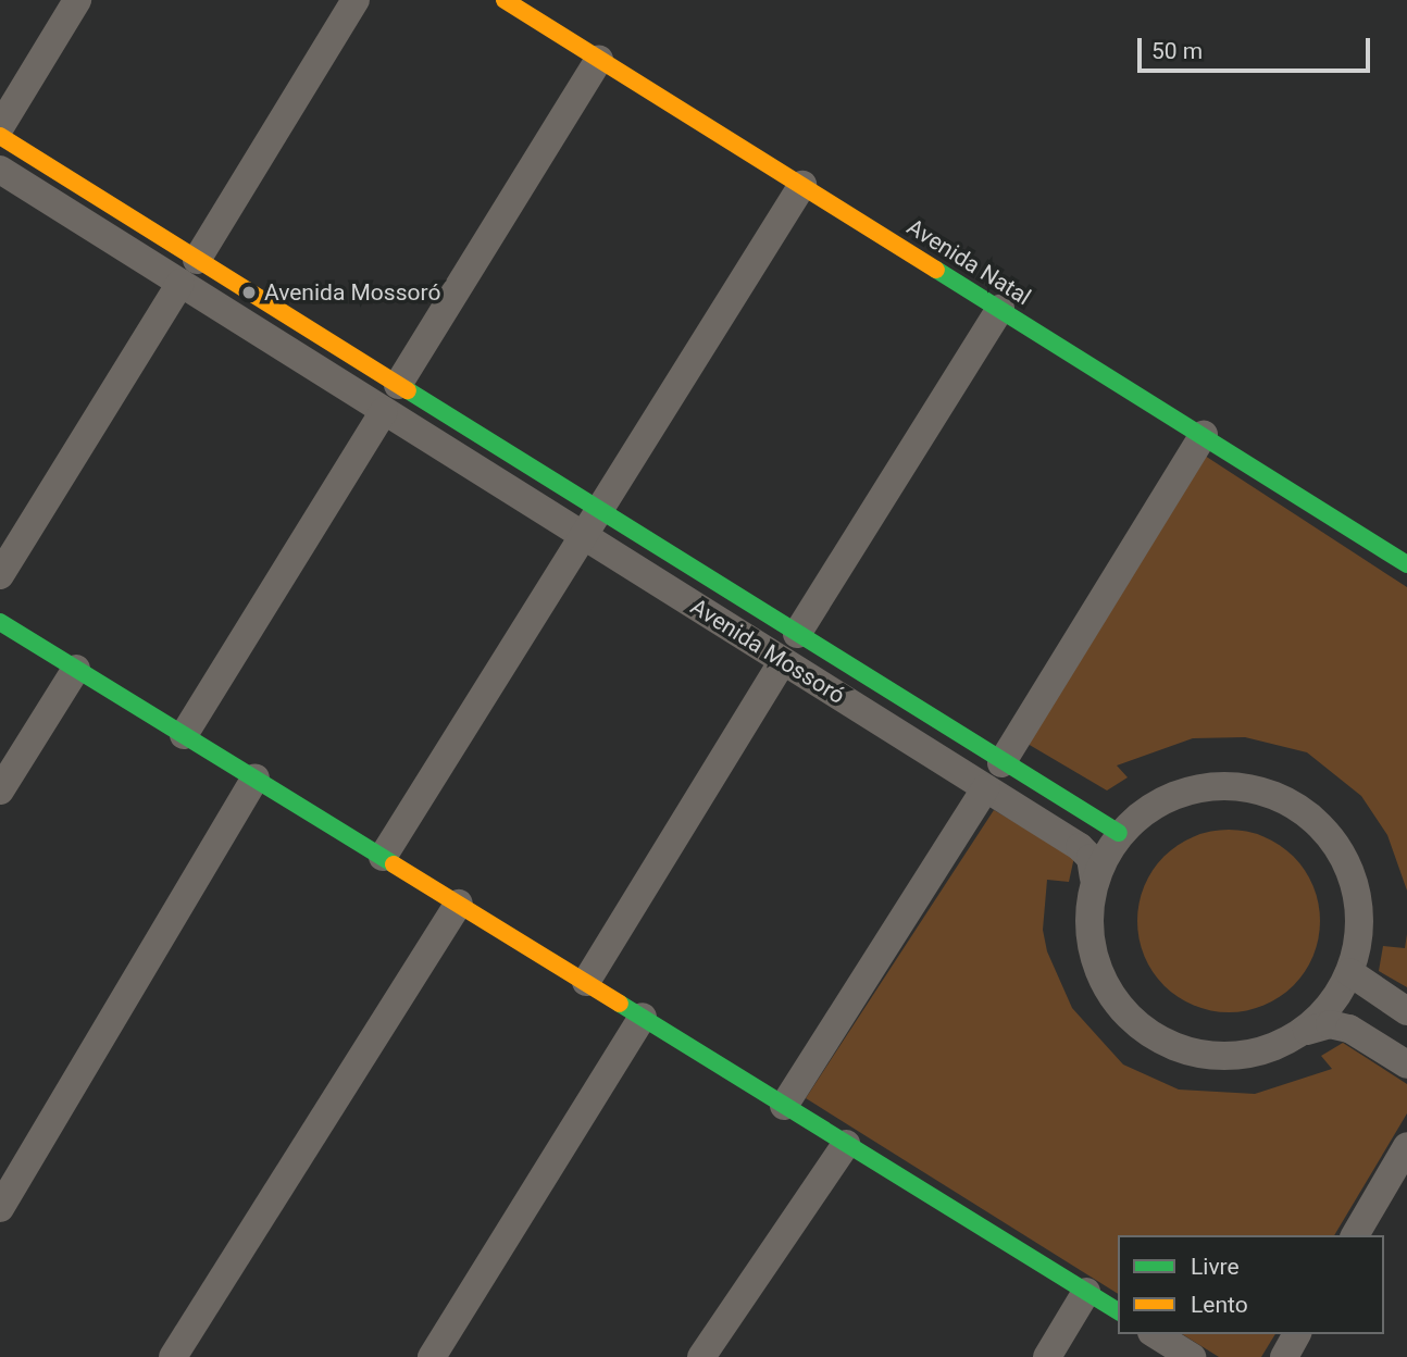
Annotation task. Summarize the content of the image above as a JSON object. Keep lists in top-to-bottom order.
{
  "streets": {
    "street": ["Avenida Natal", "Avenida Mossoró"]
  },
  "places": ["Avenida Mossoró"],
  "legend": ["Livre", "Lento"],
  "scale_bar": "50 m"
}
